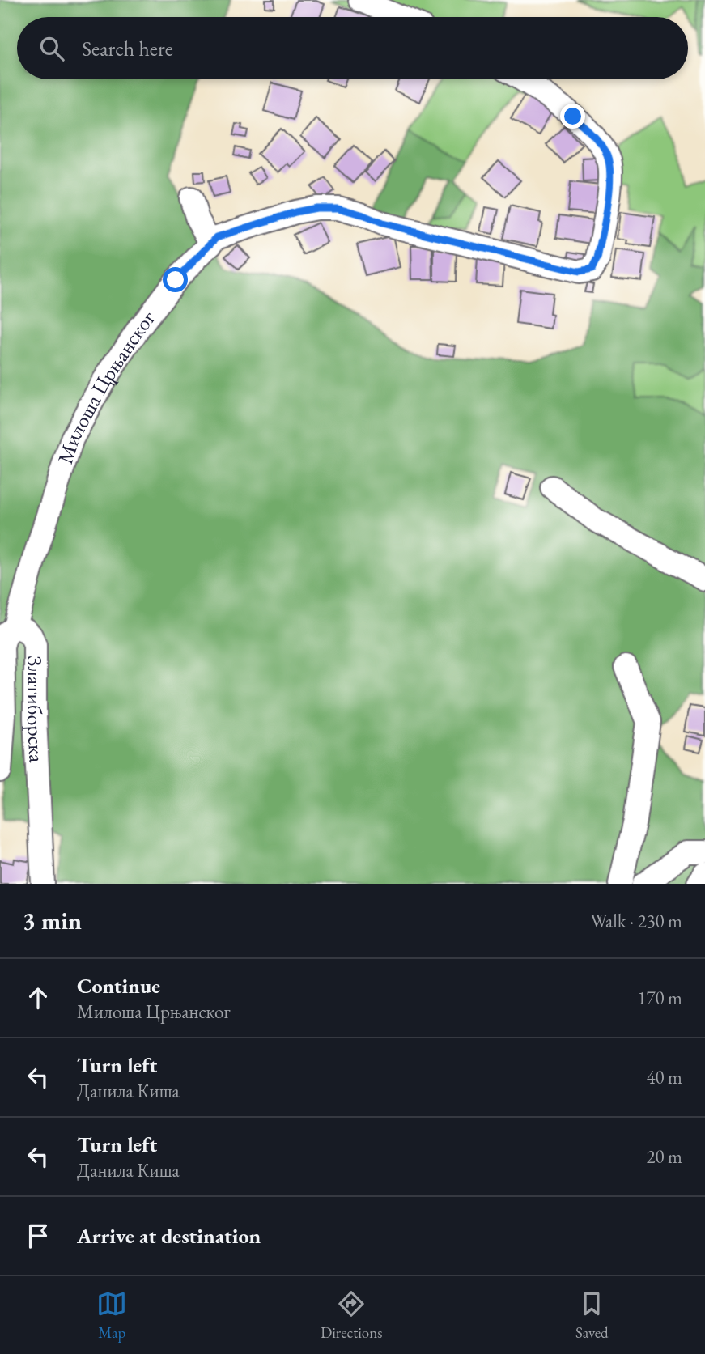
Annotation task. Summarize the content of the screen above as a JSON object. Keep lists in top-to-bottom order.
{
  "streets": {
    "street": ["Милоша Црњанског", "Златиборска"]
  },
  "crossings": [
    ["Милоша Црњанског", "Златиборска"]
  ],
  "page": {
    "search": "Search here",
    "heading": ["3 min", "Walk · 230 m"],
    "list": [
      ["Continue", "Милоша Црњанског", "170 m"],
      ["Turn left", "Данила Киша", "40 m"],
      ["Turn left", "Данила Киша", "20 m"],
      "Arrive at destination"
    ],
    "nav": ["Map", "Directions", "Saved"]
  }
}
